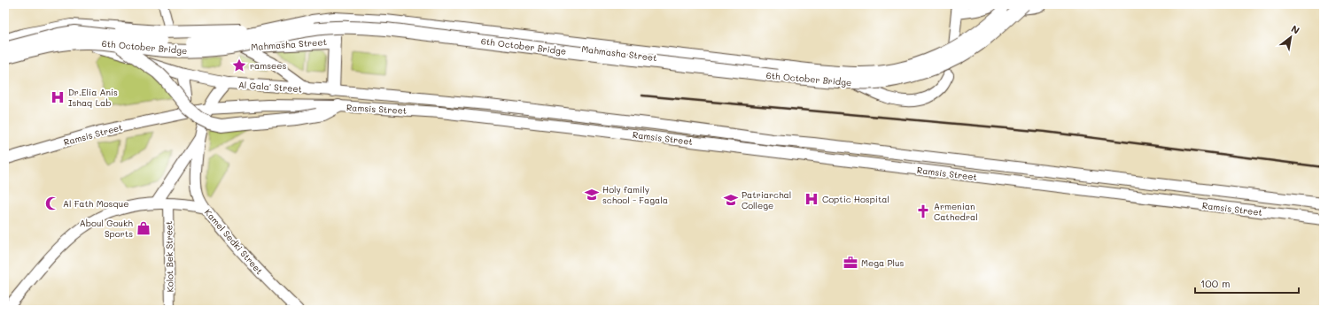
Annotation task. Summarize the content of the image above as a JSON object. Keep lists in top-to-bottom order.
{
  "streets": {
    "highway": ["6th October Bridge"],
    "main road": [
      "Mahmasha Street",
      "Al Gala' Street",
      "Ramsis Street",
      "Kamel Sedki Street"
    ],
    "street": ["Kolot Bek Street"]
  },
  "crossings": [
    ["Mahmasha Street", "Al Gala' Street"],
    ["Al Gala' Street", "Ramsis Street"],
    ["Al Gala' Street", "Kamel Sedki Street"],
    ["Ramsis Street", "Kamel Sedki Street"]
  ],
  "places": {
    "place": ["ramsees"],
    "hospital": ["Dr.Elia Anis Ishaq Lab", "Coptic Hospital"],
    "school or university": ["Holy family school - Fagala", "Patriarchal College"],
    "mosque": ["Al Fath Mosque"],
    "church": ["Armenian Cathedral"],
    "shop": ["Aboul Goukh Sports"],
    "office": ["Mega Plus"]
  },
  "scale_bar": "100 m",
  "north": "top right"
}
